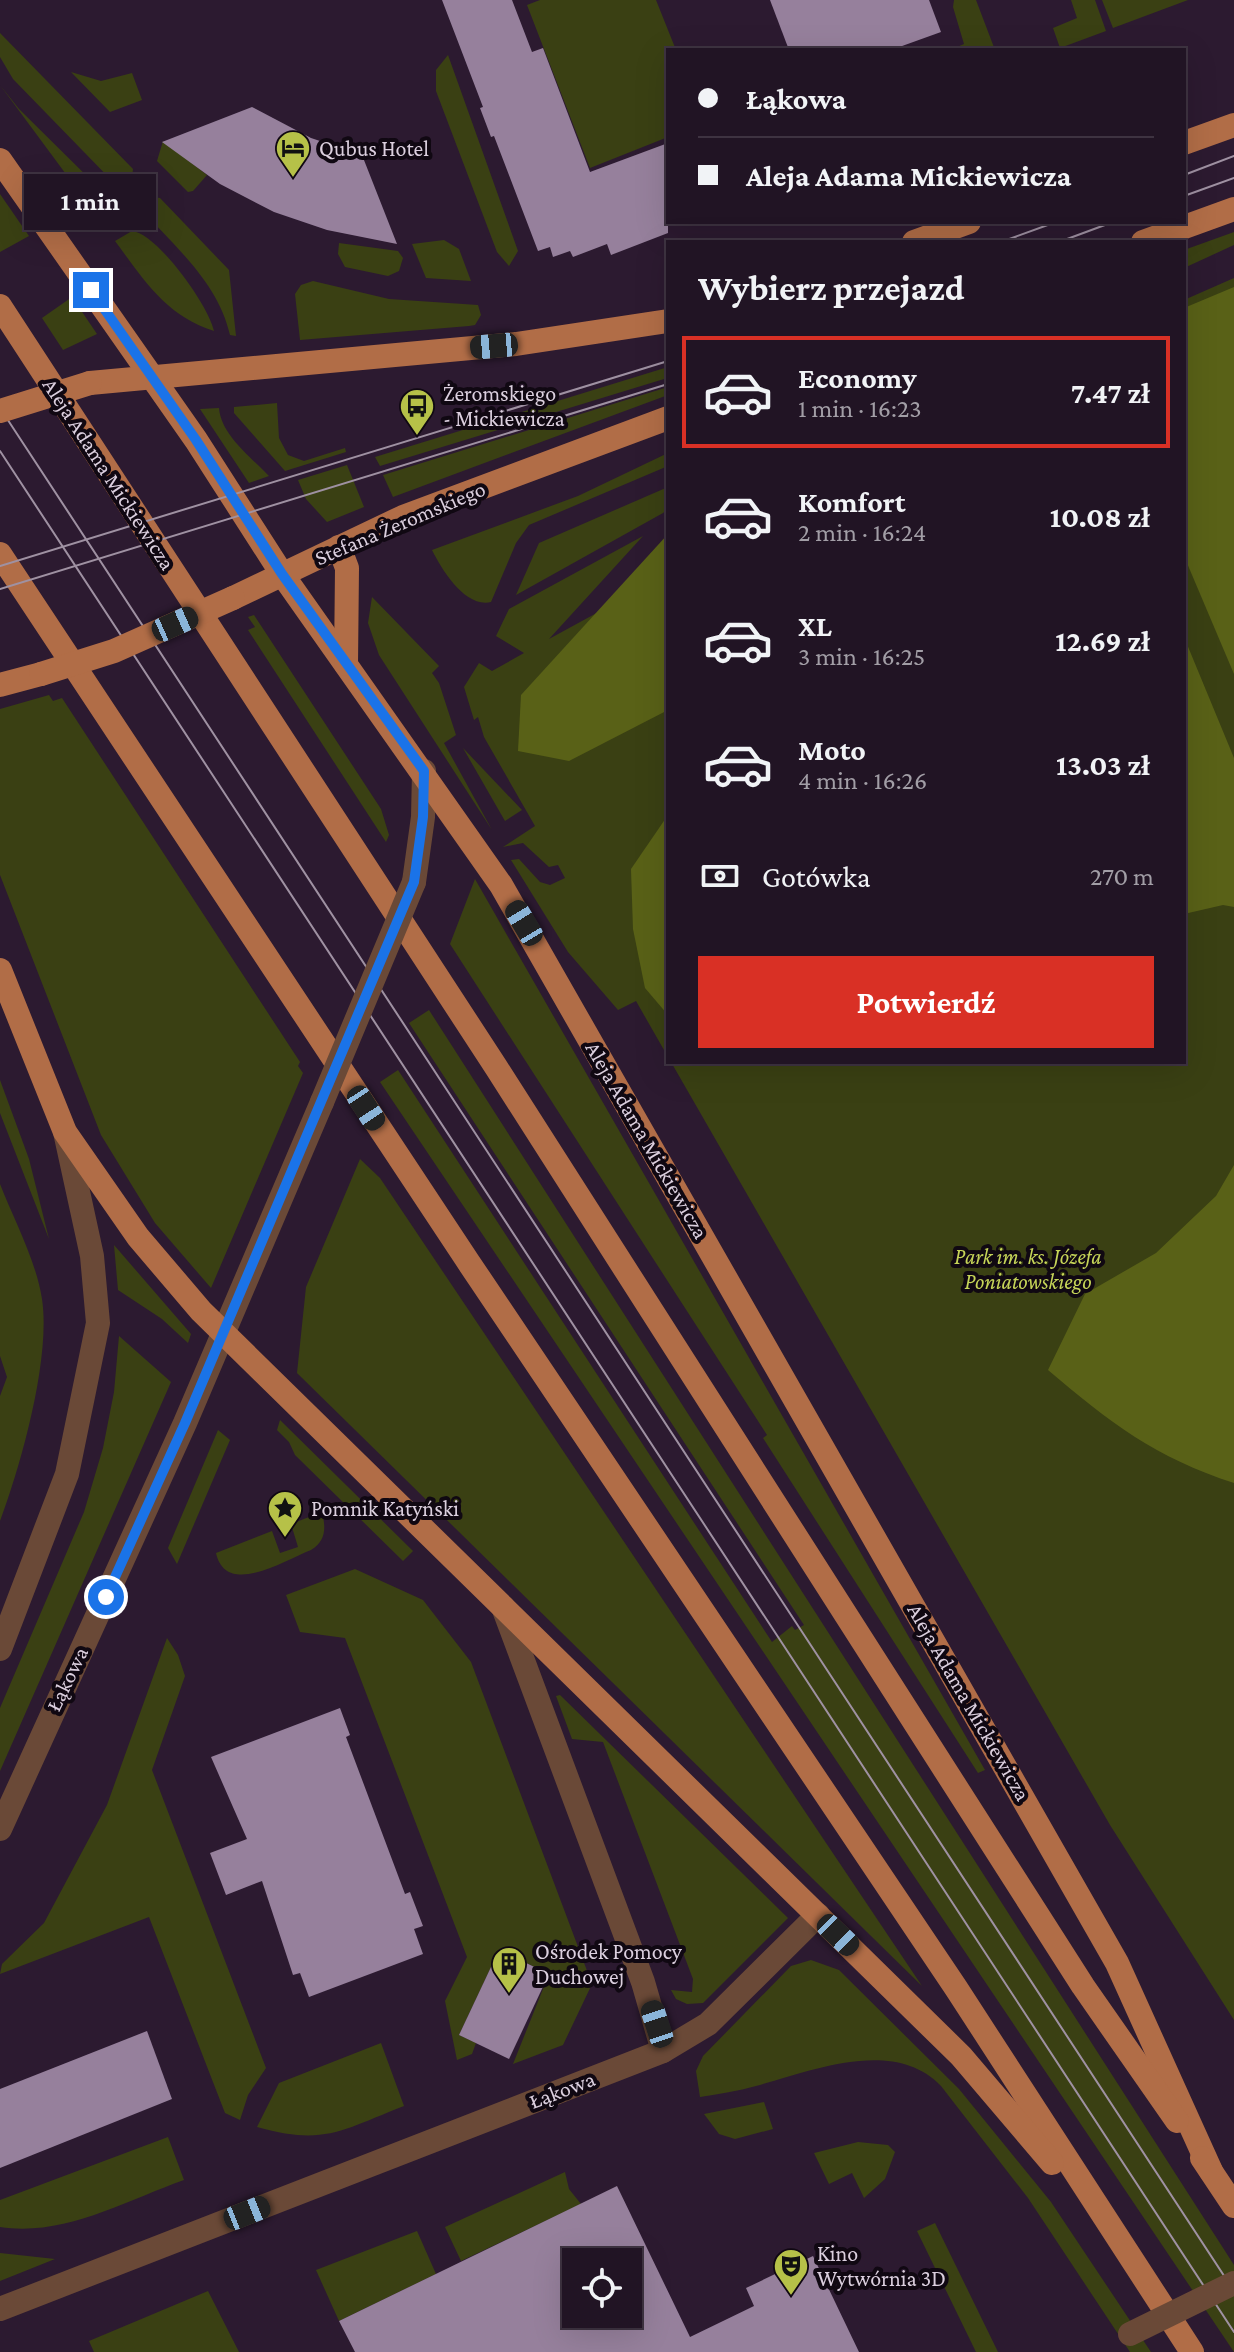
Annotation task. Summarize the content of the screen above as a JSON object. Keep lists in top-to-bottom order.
{
  "streets": {
    "main road": ["Aleja Adama Mickiewicza", "Stefana Żeromskiego"],
    "street": ["Łąkowa"]
  },
  "crossings": [
    ["Aleja Adama Mickiewicza", "Stefana Żeromskiego"],
    ["Aleja Adama Mickiewicza", "Łąkowa"]
  ],
  "parks": ["Park im. ks. Józefa Poniatowskiego"],
  "places": {
    "hotel": ["Qubus Hotel"],
    "bus stop": ["Żeromskiego - Mickiewicza"],
    "place": ["Pomnik Katyński"],
    "building": ["Ośrodek Pomocy Duchowej"],
    "theatre": ["Kino Wytwórnia 3D"]
  },
  "page": {
    "banner": ["Łąkowa", "Aleja Adama Mickiewicza"],
    "bubble": "1 min",
    "heading": "Wybierz przejazd",
    "list": [
      {
        "name": "Economy",
        "note": "1 min · 16:23",
        "value": "7.47 zł"
      },
      {
        "name": "Komfort",
        "note": "2 min · 16:24",
        "value": "10.08 zł"
      },
      {
        "name": "XL",
        "note": "3 min · 16:25",
        "value": "12.69 zł"
      },
      {
        "name": "Moto",
        "note": "4 min · 16:26",
        "value": "13.03 zł"
      }
    ],
    "pay": ["Gotówka", "270 m"],
    "buttons": "Potwierdź"
  }
}
